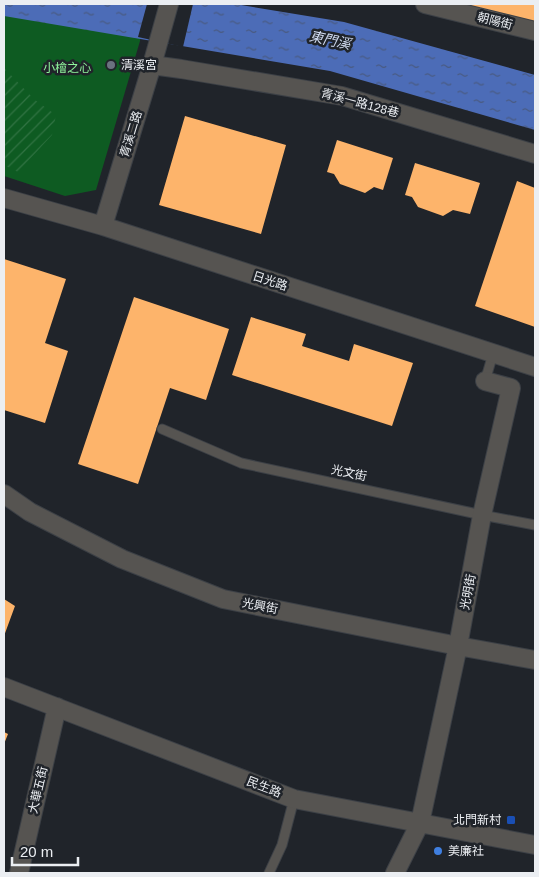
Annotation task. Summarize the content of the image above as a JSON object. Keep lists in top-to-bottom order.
{
  "streets": {
    "street": [
      "朝陽街",
      "青溪一路128巷",
      "青溪二路",
      "日光路",
      "光明街",
      "光興街",
      "民生路",
      "大華五街"
    ],
    "lane": ["光文街"]
  },
  "crossings": [
    ["青溪一路128巷", "青溪二路"],
    ["青溪二路", "日光路"],
    ["光文街", "光明街"],
    ["光明街", "光興街"],
    ["光明街", "民生路"],
    ["民生路", "大華五街"]
  ],
  "water": ["東門溪"],
  "parks": ["小檜之心"],
  "places": {
    "other": ["清溪宮", "美廉社"],
    "transit": ["北門新村"]
  },
  "scale_bar": "20 m"
}
